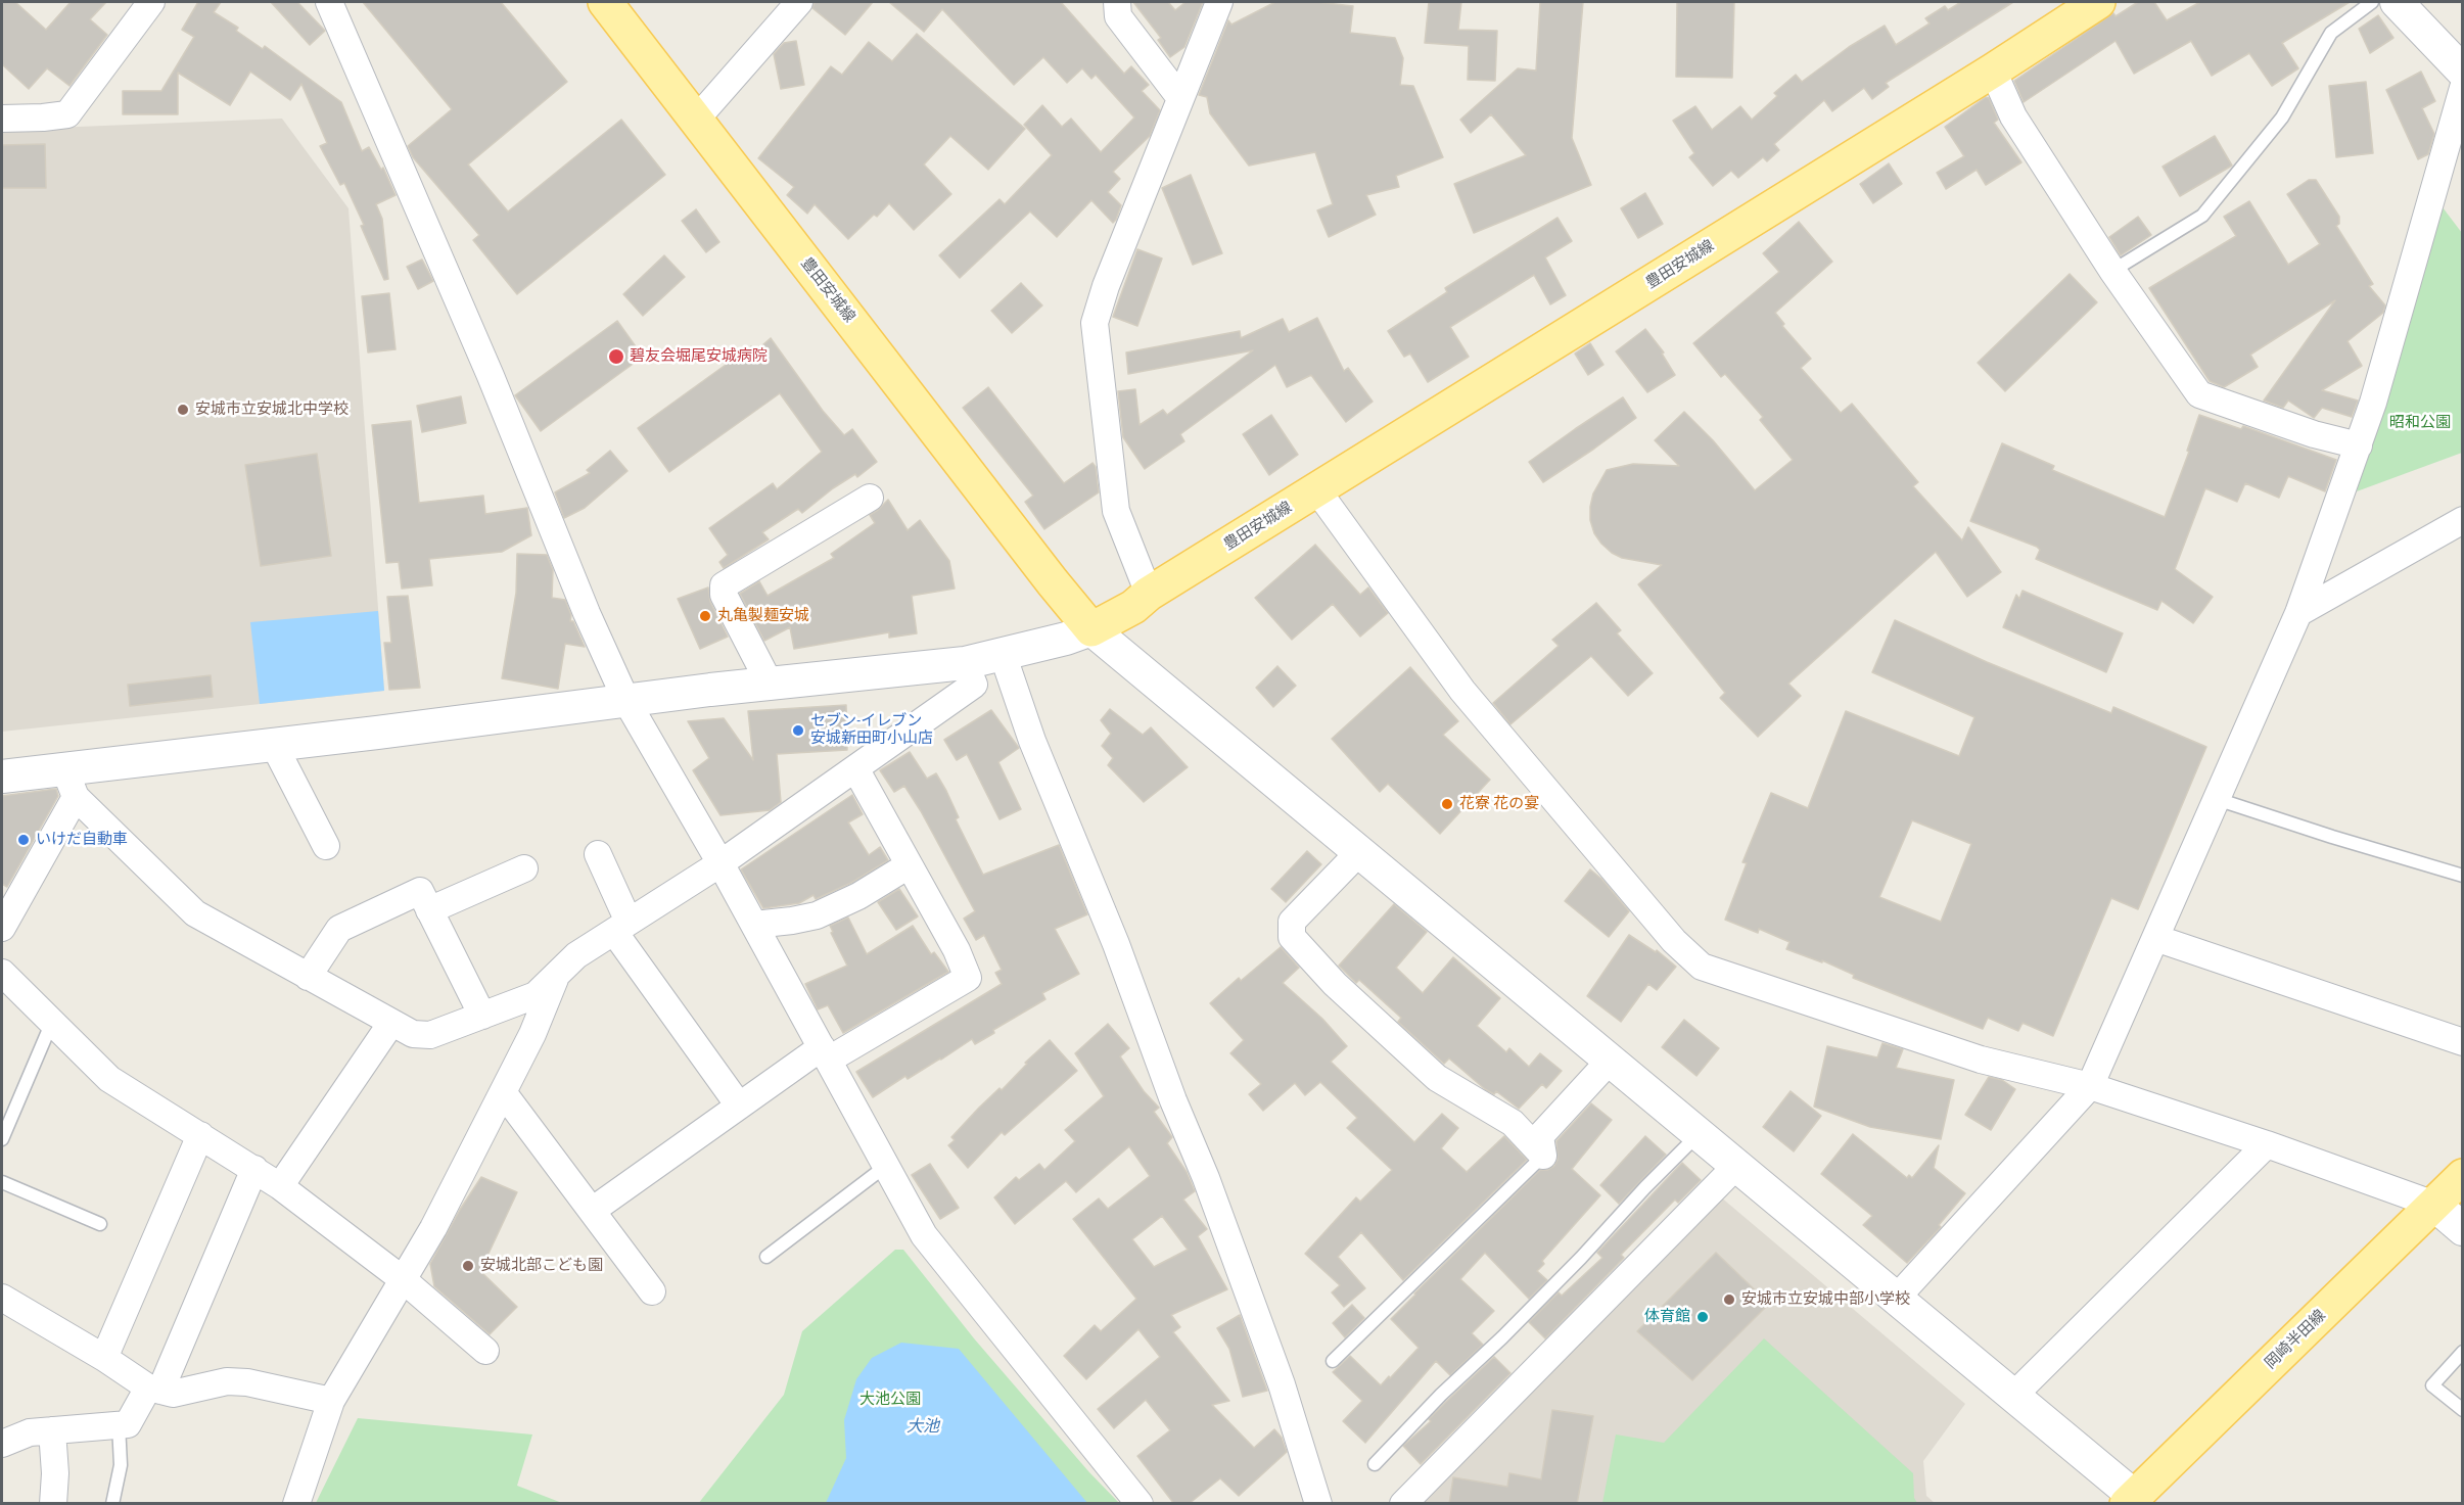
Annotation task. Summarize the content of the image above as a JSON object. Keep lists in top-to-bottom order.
{
  "streets": {
    "main road": ["豊田安城線", "岡崎半田線"]
  },
  "water": ["大池"],
  "parks": ["昭和公園", "大池公園"],
  "places": [
    "碧友会堀尾安城病院",
    "安城市立安城北中学校",
    "丸亀製麺安城",
    "セブン-イレブン 安城新田町小山店",
    "花寮 花の宴",
    "いけだ自動車",
    "安城北部こども園",
    "安城市立安城中部小学校",
    "体育館"
  ]
}
